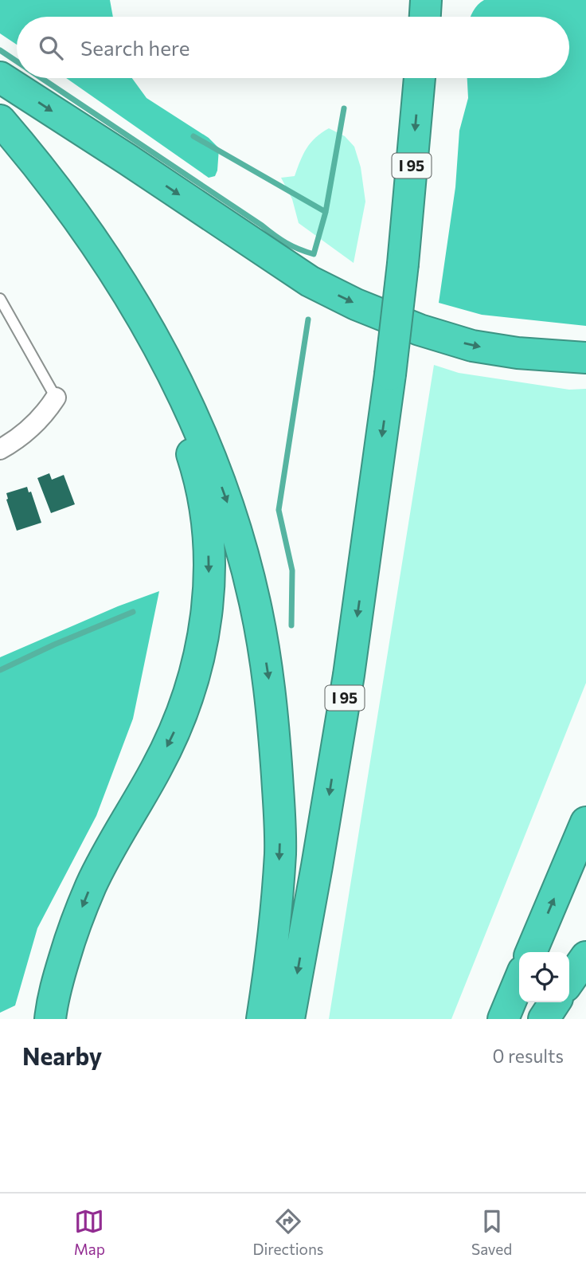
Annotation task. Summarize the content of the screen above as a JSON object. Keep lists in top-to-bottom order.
{
  "streets": {
    "highway": ["I 95"]
  },
  "page": {
    "search": "Search here",
    "heading": ["Nearby", "0 results"],
    "nav": ["Map", "Directions", "Saved"]
  }
}
